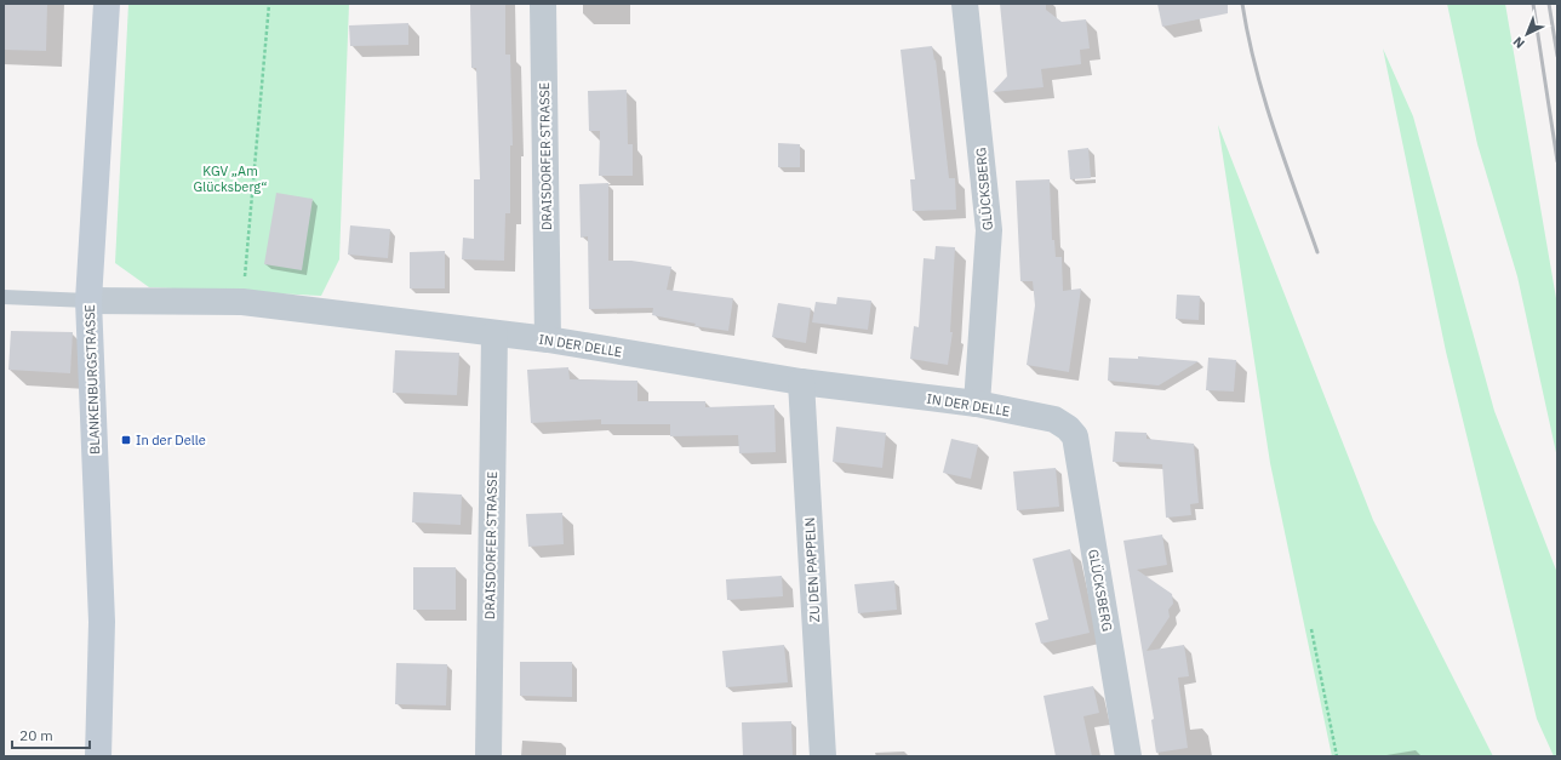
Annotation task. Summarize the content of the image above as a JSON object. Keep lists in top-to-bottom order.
{
  "streets": {
    "main road": ["BLANKENBURGSTRASSE"],
    "street": [
      "DRAISDORFER STRASSE",
      "GLÜCKSBERG",
      "IN DER DELLE",
      "ZU DEN PAPPELN"
    ]
  },
  "crossings": [
    ["DRAISDORFER STRASSE", "IN DER DELLE"],
    ["GLÜCKSBERG", "IN DER DELLE"],
    ["IN DER DELLE", "BLANKENBURGSTRASSE"],
    ["IN DER DELLE", "ZU DEN PAPPELN"]
  ],
  "parks": ["KGV „Am Glücksberg“"],
  "places": {
    "transit": ["In der Delle"]
  },
  "scale_bar": "20 m",
  "north": "bottom left"
}
